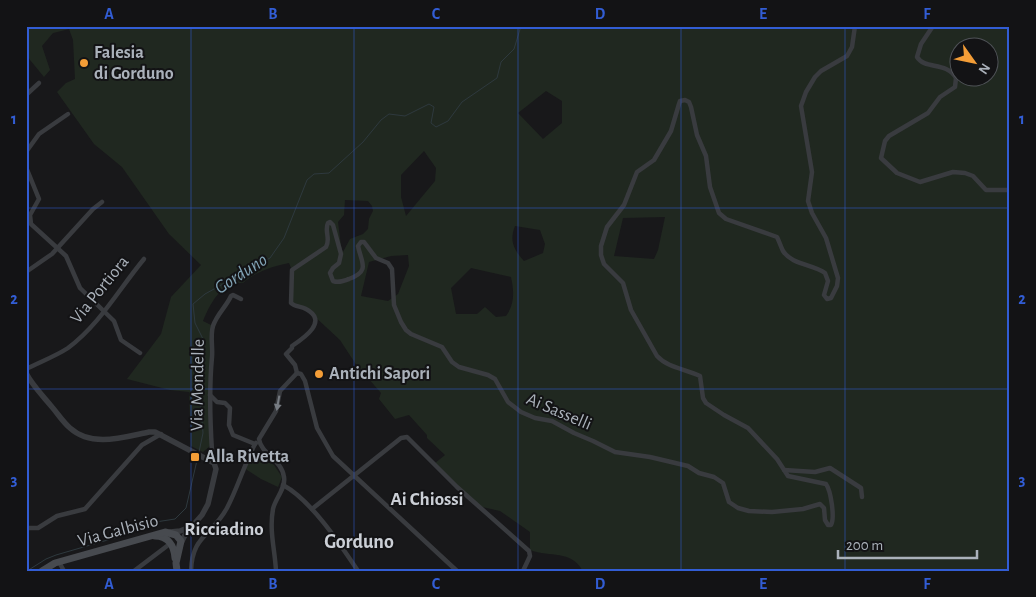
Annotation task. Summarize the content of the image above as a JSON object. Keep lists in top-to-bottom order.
{
  "streets": {
    "main road": ["Via Galbisio"],
    "street": ["Via Portiora", "Via Mondelle", "Ai Sasselli"]
  },
  "districts": ["Ai Chiossi", "Ricciadino", "Gorduno"],
  "water": ["Gorduno"],
  "places": {
    "other": ["Falesia di Gorduno", "Antichi Sapori"],
    "transit": ["Alla Rivetta"]
  },
  "scale_bar": "200 m",
  "north": "bottom right",
  "grid": {
    "columns": [
      "A",
      "B",
      "C",
      "D",
      "E",
      "F"
    ],
    "rows": ["1", "2", "3"]
  }
}
